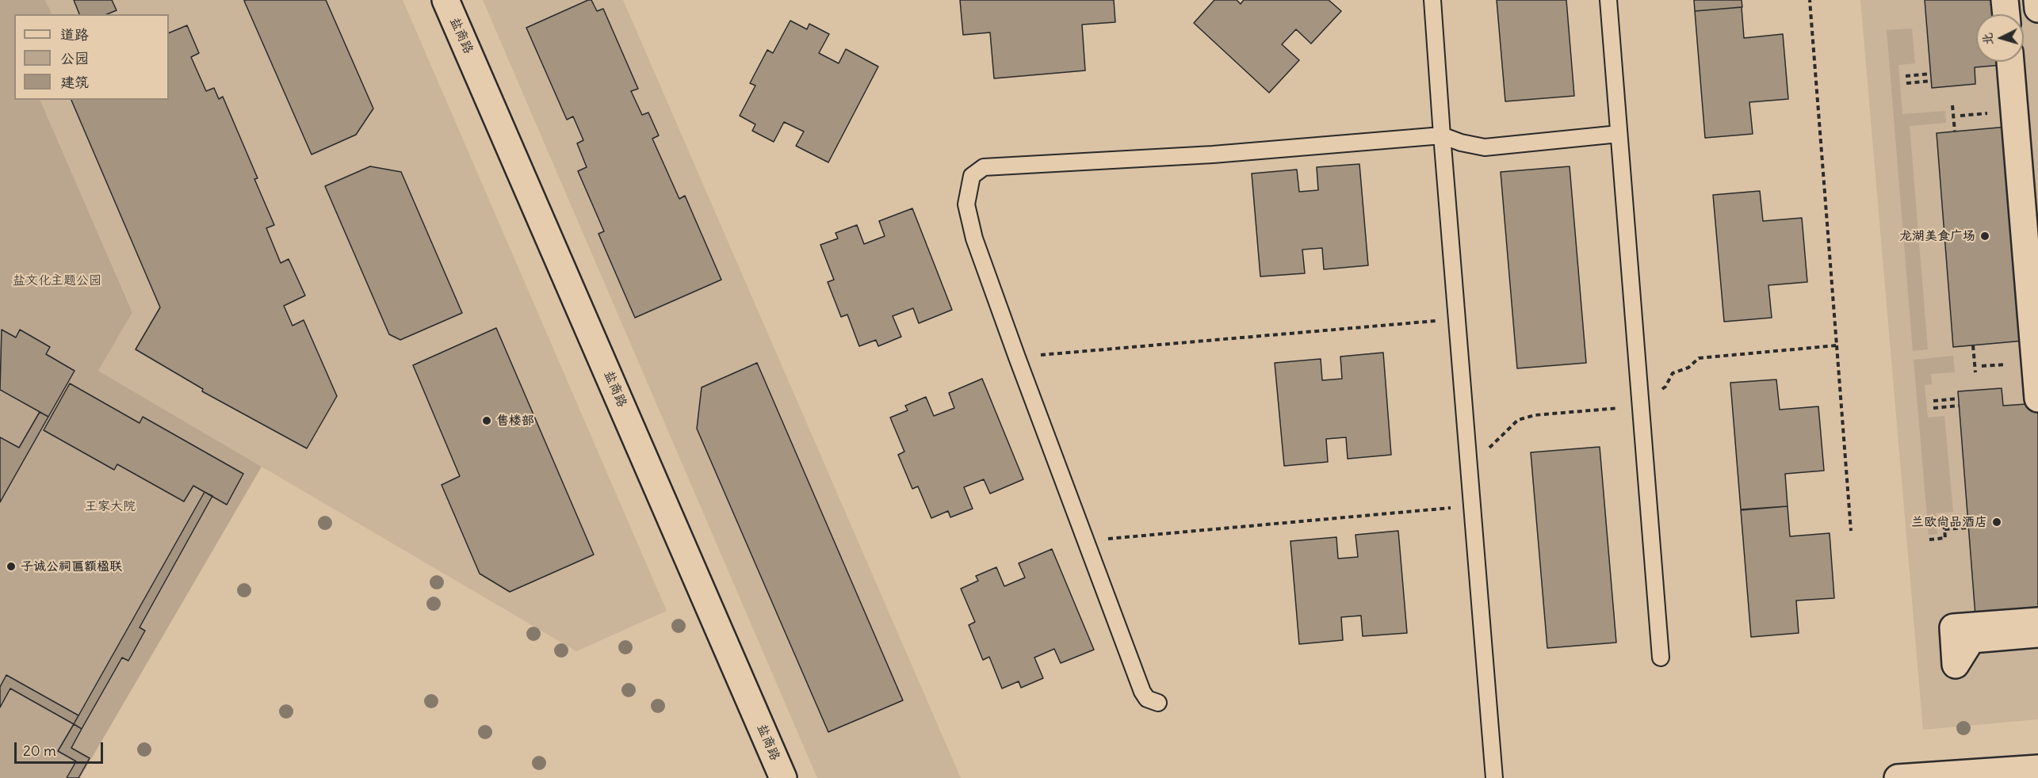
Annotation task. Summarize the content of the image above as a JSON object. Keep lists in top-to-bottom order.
{
  "streets": {
    "street": ["盐商路"]
  },
  "parks": ["盐文化主题公园", "王家大院"],
  "places": [
    "龙湖美食广场",
    "售楼部",
    "兰欧尚品酒店",
    "子诚公祠匾额楹联"
  ],
  "legend": ["道路", "公园", "建筑"],
  "scale_bar": "20 m",
  "north": "left"
}
